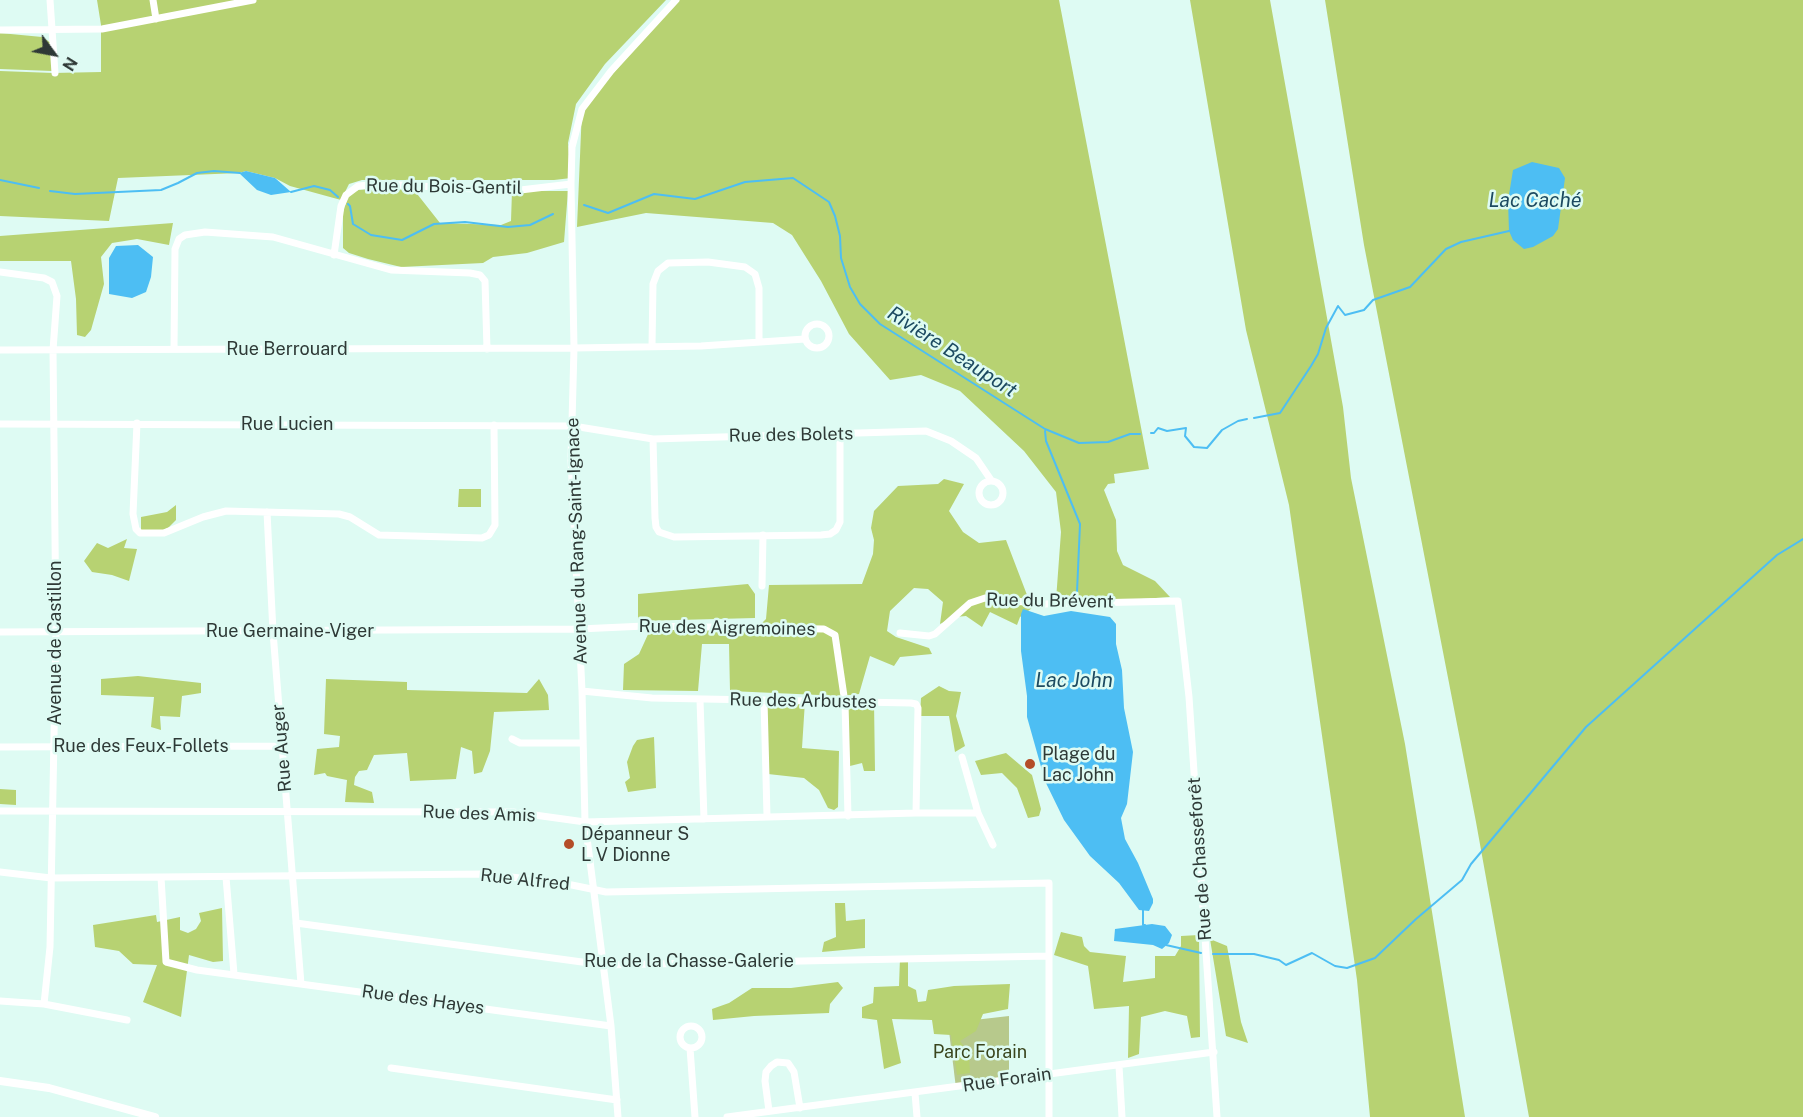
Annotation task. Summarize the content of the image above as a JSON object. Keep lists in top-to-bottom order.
{
  "streets": {
    "street": [
      "Rue du Bois-Gentil",
      "Rue Berrouard",
      "Rue Lucien",
      "Rue des Bolets",
      "Avenue du Rang-Saint-Ignace",
      "Rue du Brévent",
      "Rue des Aigremoines",
      "Rue Germaine-Viger",
      "Avenue de Castillon",
      "Rue des Arbustes",
      "Rue des Feux-Follets",
      "Rue Auger",
      "Rue des Amis",
      "Rue de Chasseforêt",
      "Rue Alfred",
      "Rue de la Chasse-Galerie",
      "Rue des Hayes",
      "Rue Forain"
    ]
  },
  "crossings": [
    ["Rue du Bois-Gentil", "Avenue du Rang-Saint-Ignace"],
    ["Rue Berrouard", "Avenue du Rang-Saint-Ignace"],
    ["Rue Berrouard", "Avenue de Castillon"],
    ["Rue Lucien", "Rue des Bolets"],
    ["Rue Lucien", "Avenue du Rang-Saint-Ignace"],
    ["Rue Lucien", "Avenue de Castillon"],
    ["Rue des Bolets", "Avenue du Rang-Saint-Ignace"],
    ["Avenue du Rang-Saint-Ignace", "Rue des Aigremoines"],
    ["Avenue du Rang-Saint-Ignace", "Rue Germaine-Viger"],
    ["Avenue du Rang-Saint-Ignace", "Rue des Arbustes"],
    ["Avenue du Rang-Saint-Ignace", "Rue des Amis"],
    ["Avenue du Rang-Saint-Ignace", "Rue Alfred"],
    ["Avenue du Rang-Saint-Ignace", "Rue de la Chasse-Galerie"],
    ["Avenue du Rang-Saint-Ignace", "Rue des Hayes"],
    ["Rue du Brévent", "Rue de Chasseforêt"],
    ["Rue des Aigremoines", "Rue Germaine-Viger"],
    ["Rue des Aigremoines", "Rue des Arbustes"],
    ["Rue des Aigremoines", "Rue des Amis"],
    ["Rue Germaine-Viger", "Avenue de Castillon"],
    ["Rue Germaine-Viger", "Rue Auger"],
    ["Avenue de Castillon", "Rue des Feux-Follets"],
    ["Avenue de Castillon", "Rue des Amis"],
    ["Avenue de Castillon", "Rue Alfred"],
    ["Rue des Arbustes", "Rue des Amis"],
    ["Rue des Feux-Follets", "Rue Auger"],
    ["Rue Auger", "Rue des Amis"],
    ["Rue Auger", "Rue Alfred"],
    ["Rue Auger", "Rue de la Chasse-Galerie"],
    ["Rue Auger", "Rue des Hayes"],
    ["Rue de Chasseforêt", "Rue Forain"],
    ["Rue Alfred", "Rue de la Chasse-Galerie"],
    ["Rue Alfred", "Rue des Hayes"]
  ],
  "water": ["Lac Caché", "Rivière Beauport", "Lac John"],
  "parks": ["Parc Forain"],
  "places": ["Plage du Lac John", "Dépanneur S L V Dionne"],
  "north": "bottom right"
}
